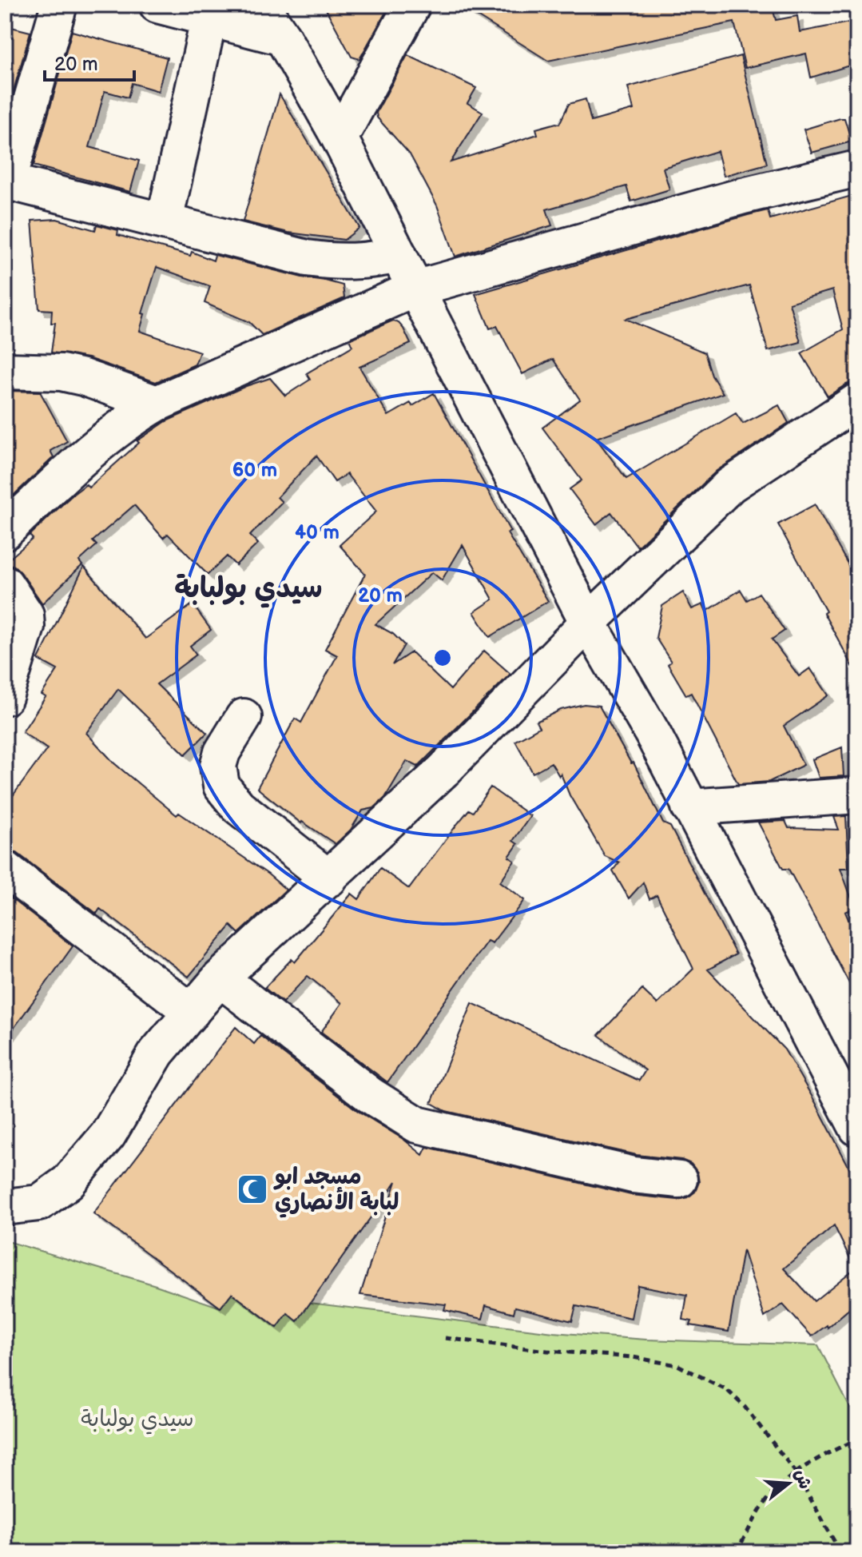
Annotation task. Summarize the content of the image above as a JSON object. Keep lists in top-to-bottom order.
{
  "districts": ["سيدي بولبابة"],
  "parks": ["سيدي بولبابة"],
  "places": {
    "mosque": ["مسجد ابو لبابة الأنصاري"]
  },
  "scale_bar": "20 m",
  "north": "right",
  "rings": ["60 m", "40 m", "20 m"]
}
